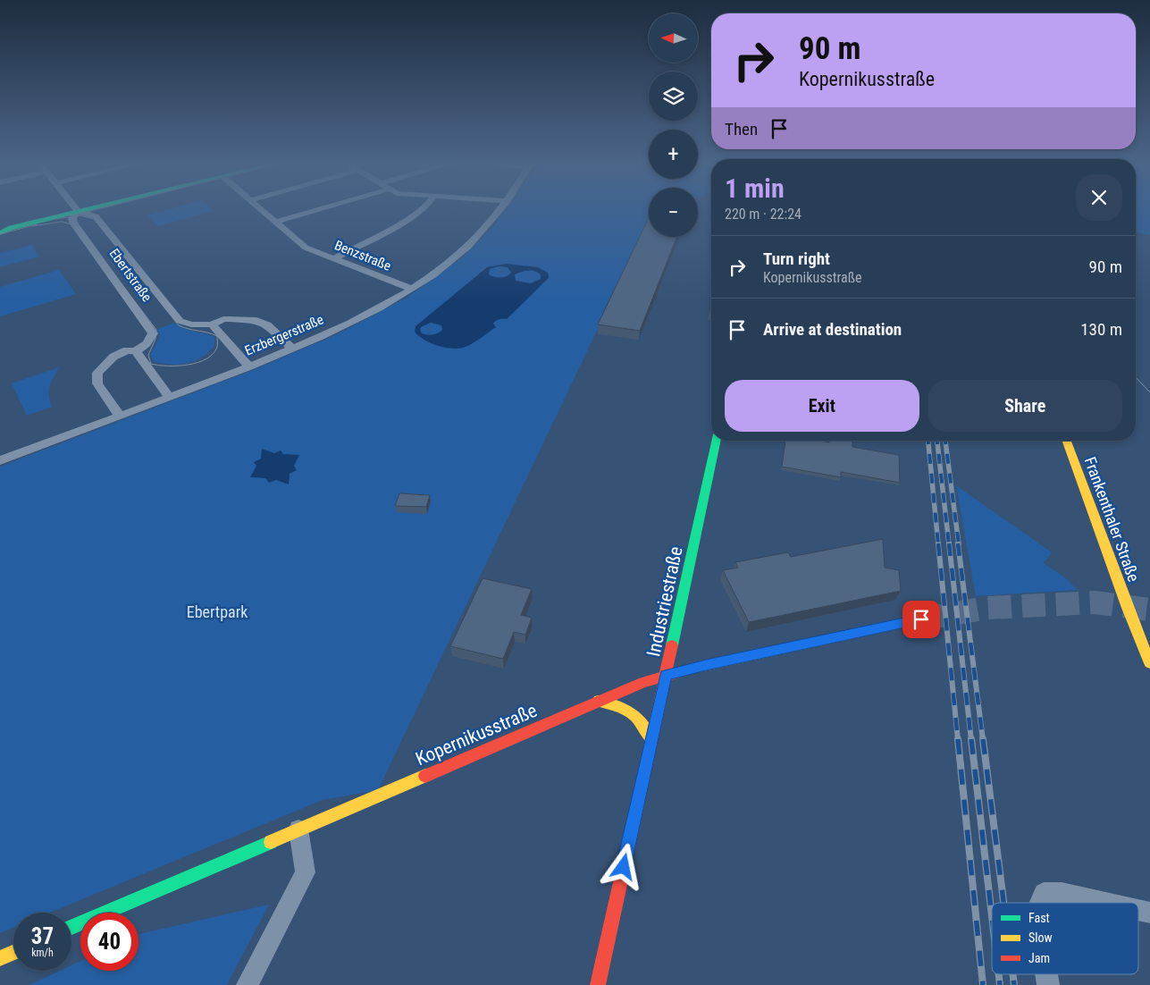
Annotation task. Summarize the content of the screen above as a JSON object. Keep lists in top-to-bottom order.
{
  "streets": {
    "street": [
      "Benzstraße",
      "Ebertstraße",
      "Erzbergerstraße",
      "Frankenthaler Straße",
      "Industriestraße",
      "Kopernikusstraße"
    ]
  },
  "crossings": [
    ["Benzstraße", "Erzbergerstraße"],
    ["Ebertstraße", "Erzbergerstraße"],
    ["Industriestraße", "Kopernikusstraße"]
  ],
  "parks": ["Ebertpark"],
  "legend": ["Fast", "Slow", "Jam"],
  "north": "left",
  "page": {
    "map_buttons": ["+", "−"],
    "turn": ["90 m", "Kopernikusstraße"],
    "then": "Then",
    "heading": ["1 min", "220 m · 22:24"],
    "list": [
      {
        "name": "Turn right",
        "note": "Kopernikusstraße",
        "value": "90 m"
      },
      {
        "name": "Arrive at destination",
        "value": "130 m"
      }
    ],
    "buttons": ["Exit", "Share"],
    "speed": "37 km/h",
    "limit": "40"
  }
}
